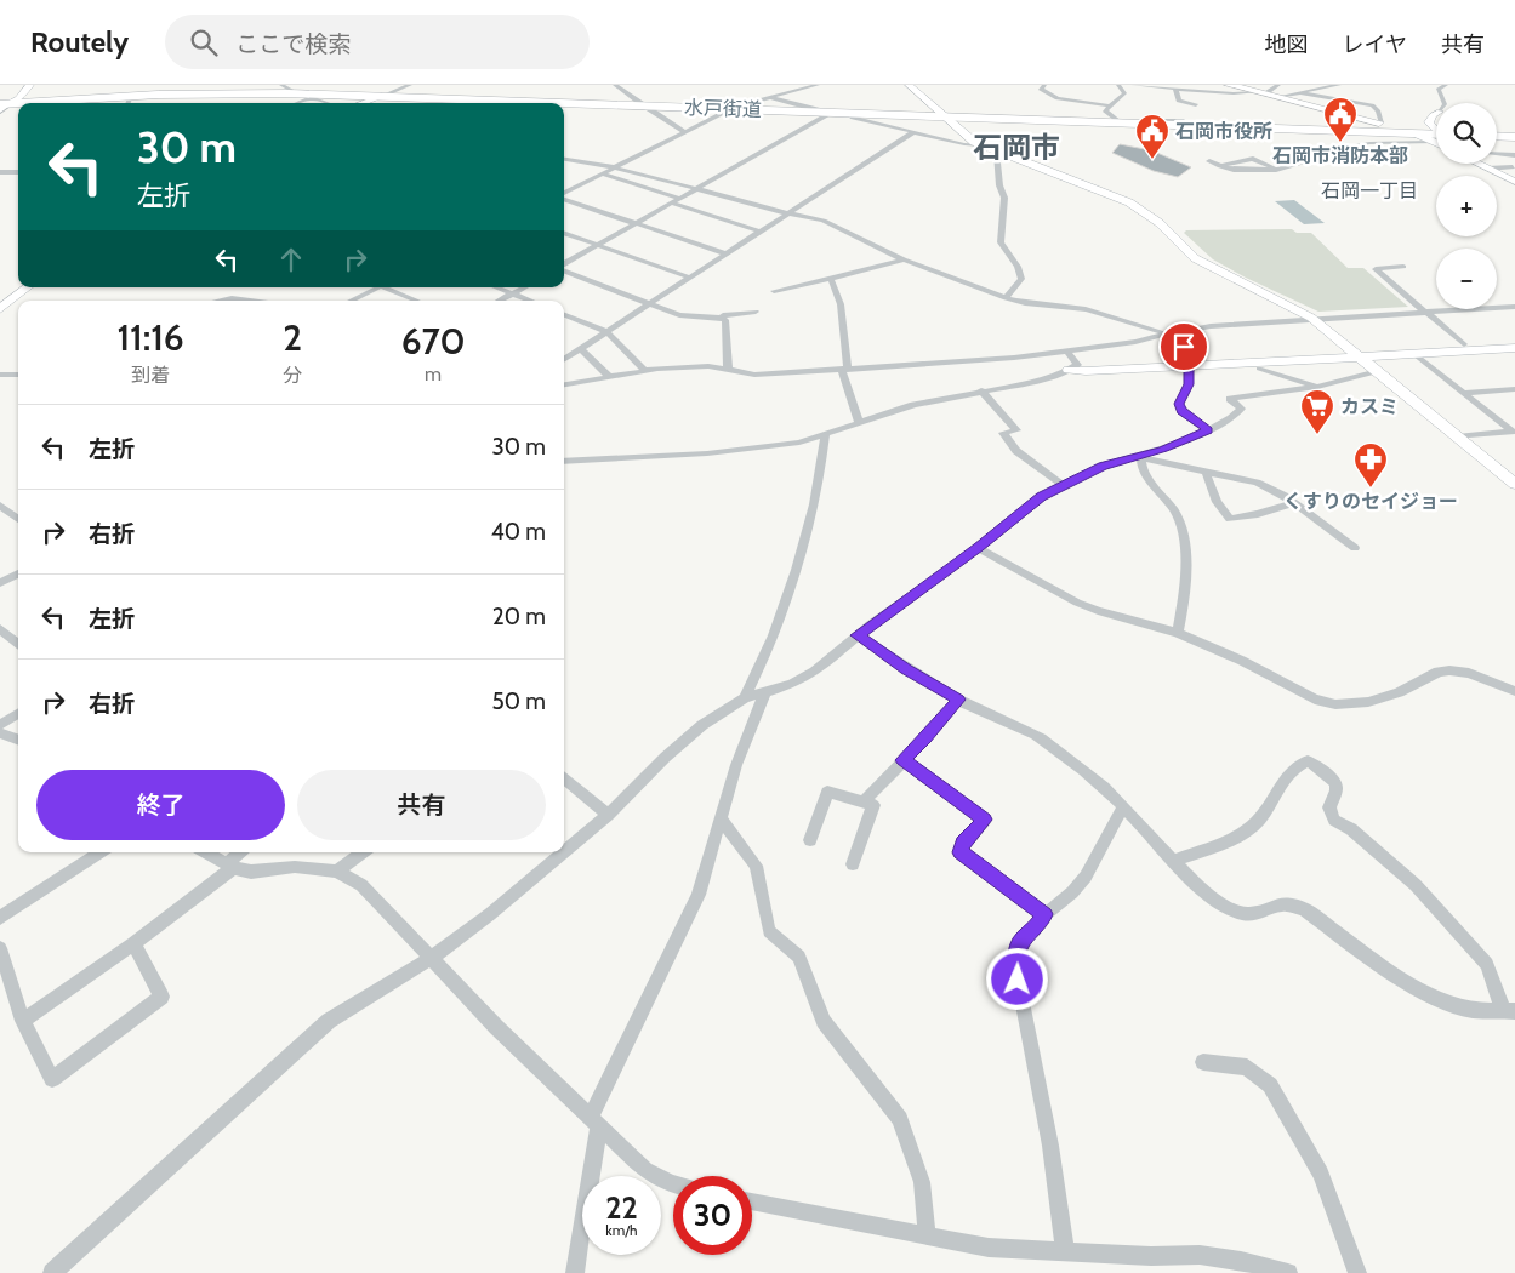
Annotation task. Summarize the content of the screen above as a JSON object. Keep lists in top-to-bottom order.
{
  "streets": {
    "highway": ["水戸街道"]
  },
  "districts": ["石岡市", "石岡一丁目"],
  "places": {
    "public building": ["石岡市消防本部", "石岡市役所"],
    "supermarket": ["カスミ"],
    "pharmacy": ["くすりのセイジョー"]
  },
  "page": {
    "header": "Routely",
    "search": "ここで検索",
    "nav": ["地図", "レイヤ", "共有"],
    "map_buttons": ["+", "−"],
    "turn": ["30 m", "左折"],
    "eta": [
      "11:16",
      "到着",
      "2",
      "分",
      "670",
      "m"
    ],
    "list": [
      {
        "name": "左折",
        "value": "30 m"
      },
      {
        "name": "右折",
        "value": "40 m"
      },
      {
        "name": "左折",
        "value": "20 m"
      },
      {
        "name": "右折",
        "value": "50 m"
      }
    ],
    "buttons": ["終了", "共有"],
    "speed": "22 km/h",
    "limit": "30"
  }
}
